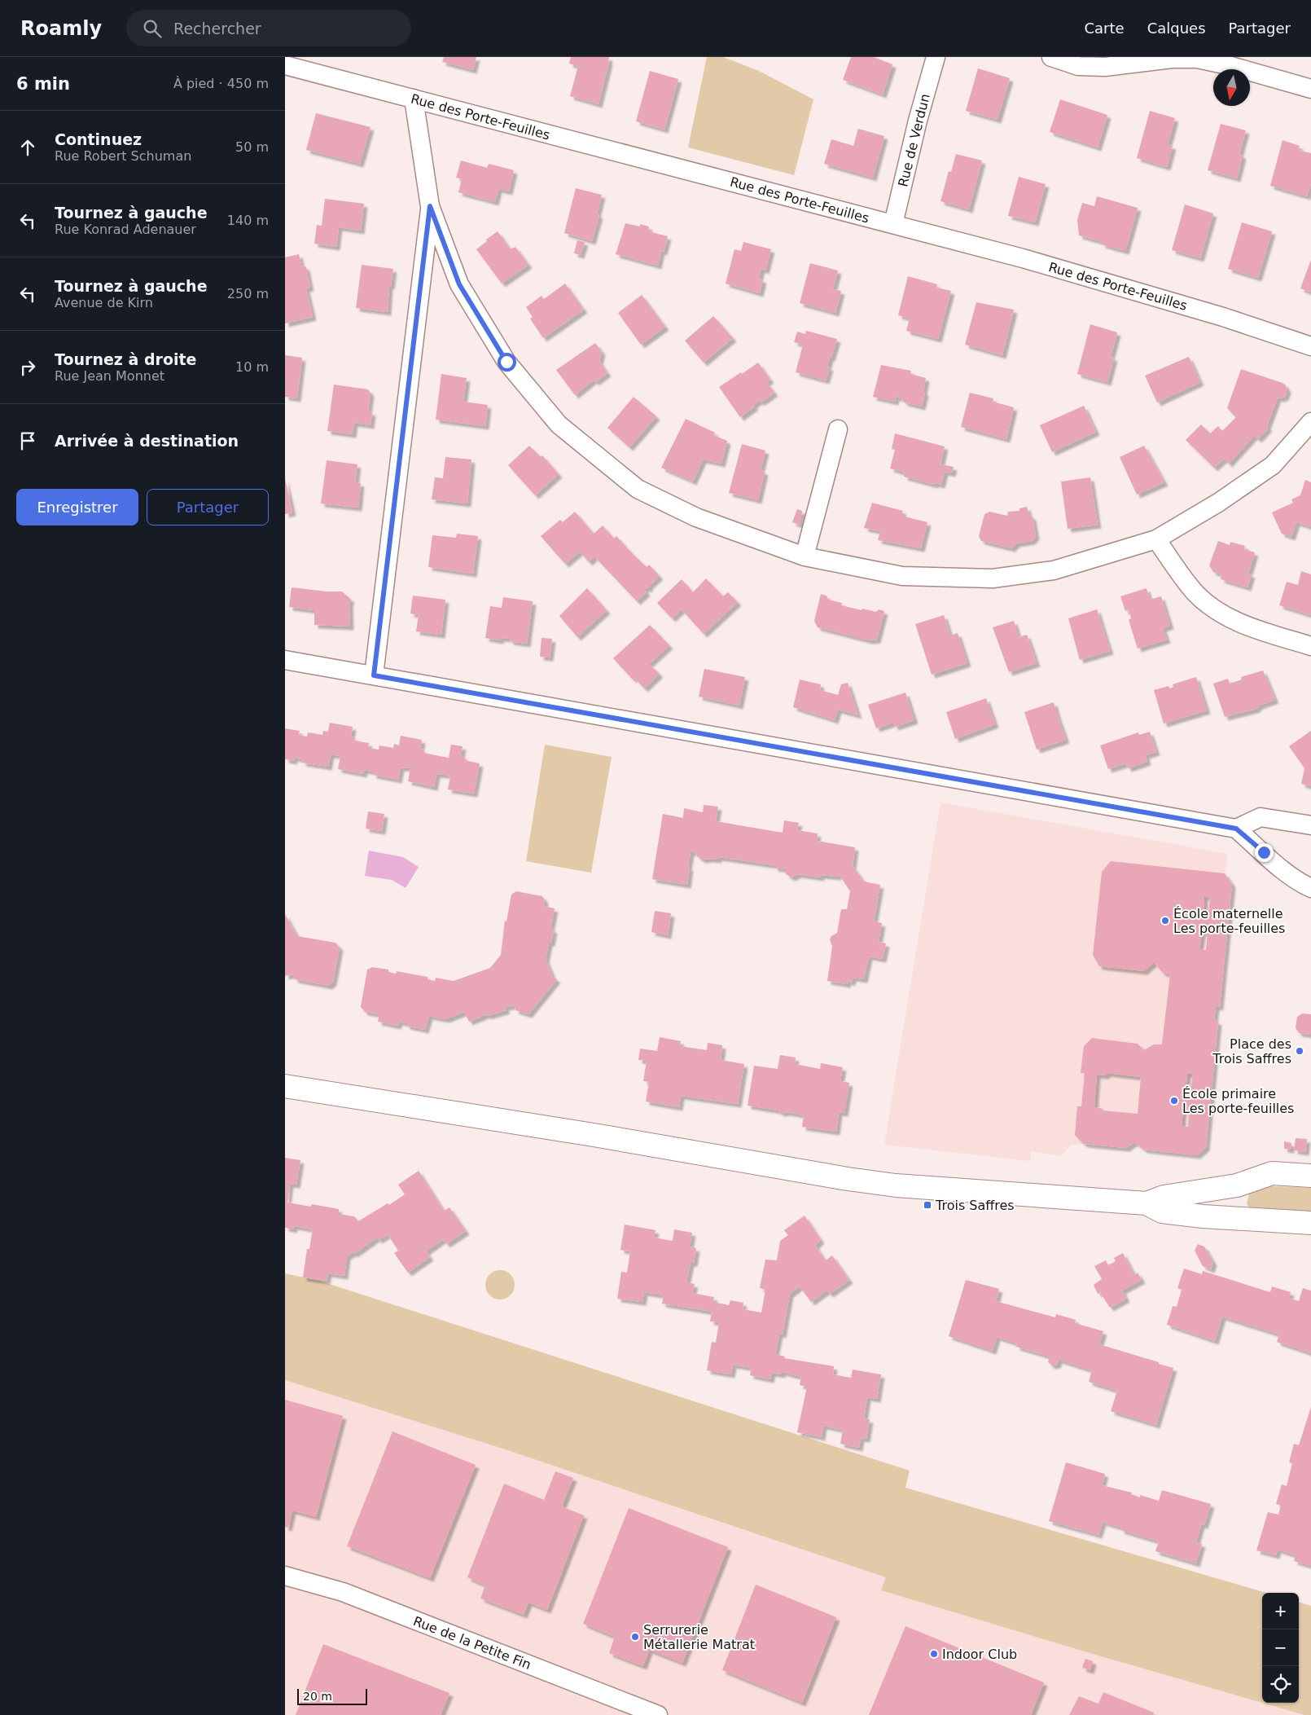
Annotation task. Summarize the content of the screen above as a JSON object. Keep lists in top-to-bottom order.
{
  "streets": {
    "street": ["Rue des Porte-Feuilles", "Rue de Verdun", "Rue de la Petite Fin"]
  },
  "crossings": [
    ["Rue des Porte-Feuilles", "Rue de Verdun"]
  ],
  "places": {
    "other": [
      "École maternelle Les porte-feuilles",
      "Place des Trois Saffres",
      "École primaire Les porte-feuilles",
      "Serrurerie Métallerie Matrat",
      "Indoor Club"
    ],
    "transit": ["Trois Saffres"]
  },
  "scale_bar": "20 m",
  "north": "bottom",
  "page": {
    "header": "Roamly",
    "search": "Rechercher",
    "nav": ["Carte", "Calques", "Partager"],
    "heading": ["6 min", "À pied · 450 m"],
    "list": [
      ["Continuez", "Rue Robert Schuman", "50 m"],
      ["Tournez à gauche", "Rue Konrad Adenauer", "140 m"],
      ["Tournez à gauche", "Avenue de Kirn", "250 m"],
      ["Tournez à droite", "Rue Jean Monnet", "10 m"],
      "Arrivée à destination"
    ],
    "buttons": ["Enregistrer", "Partager"],
    "map_buttons": ["+", "−"],
    "scale": "20 m"
  }
}
